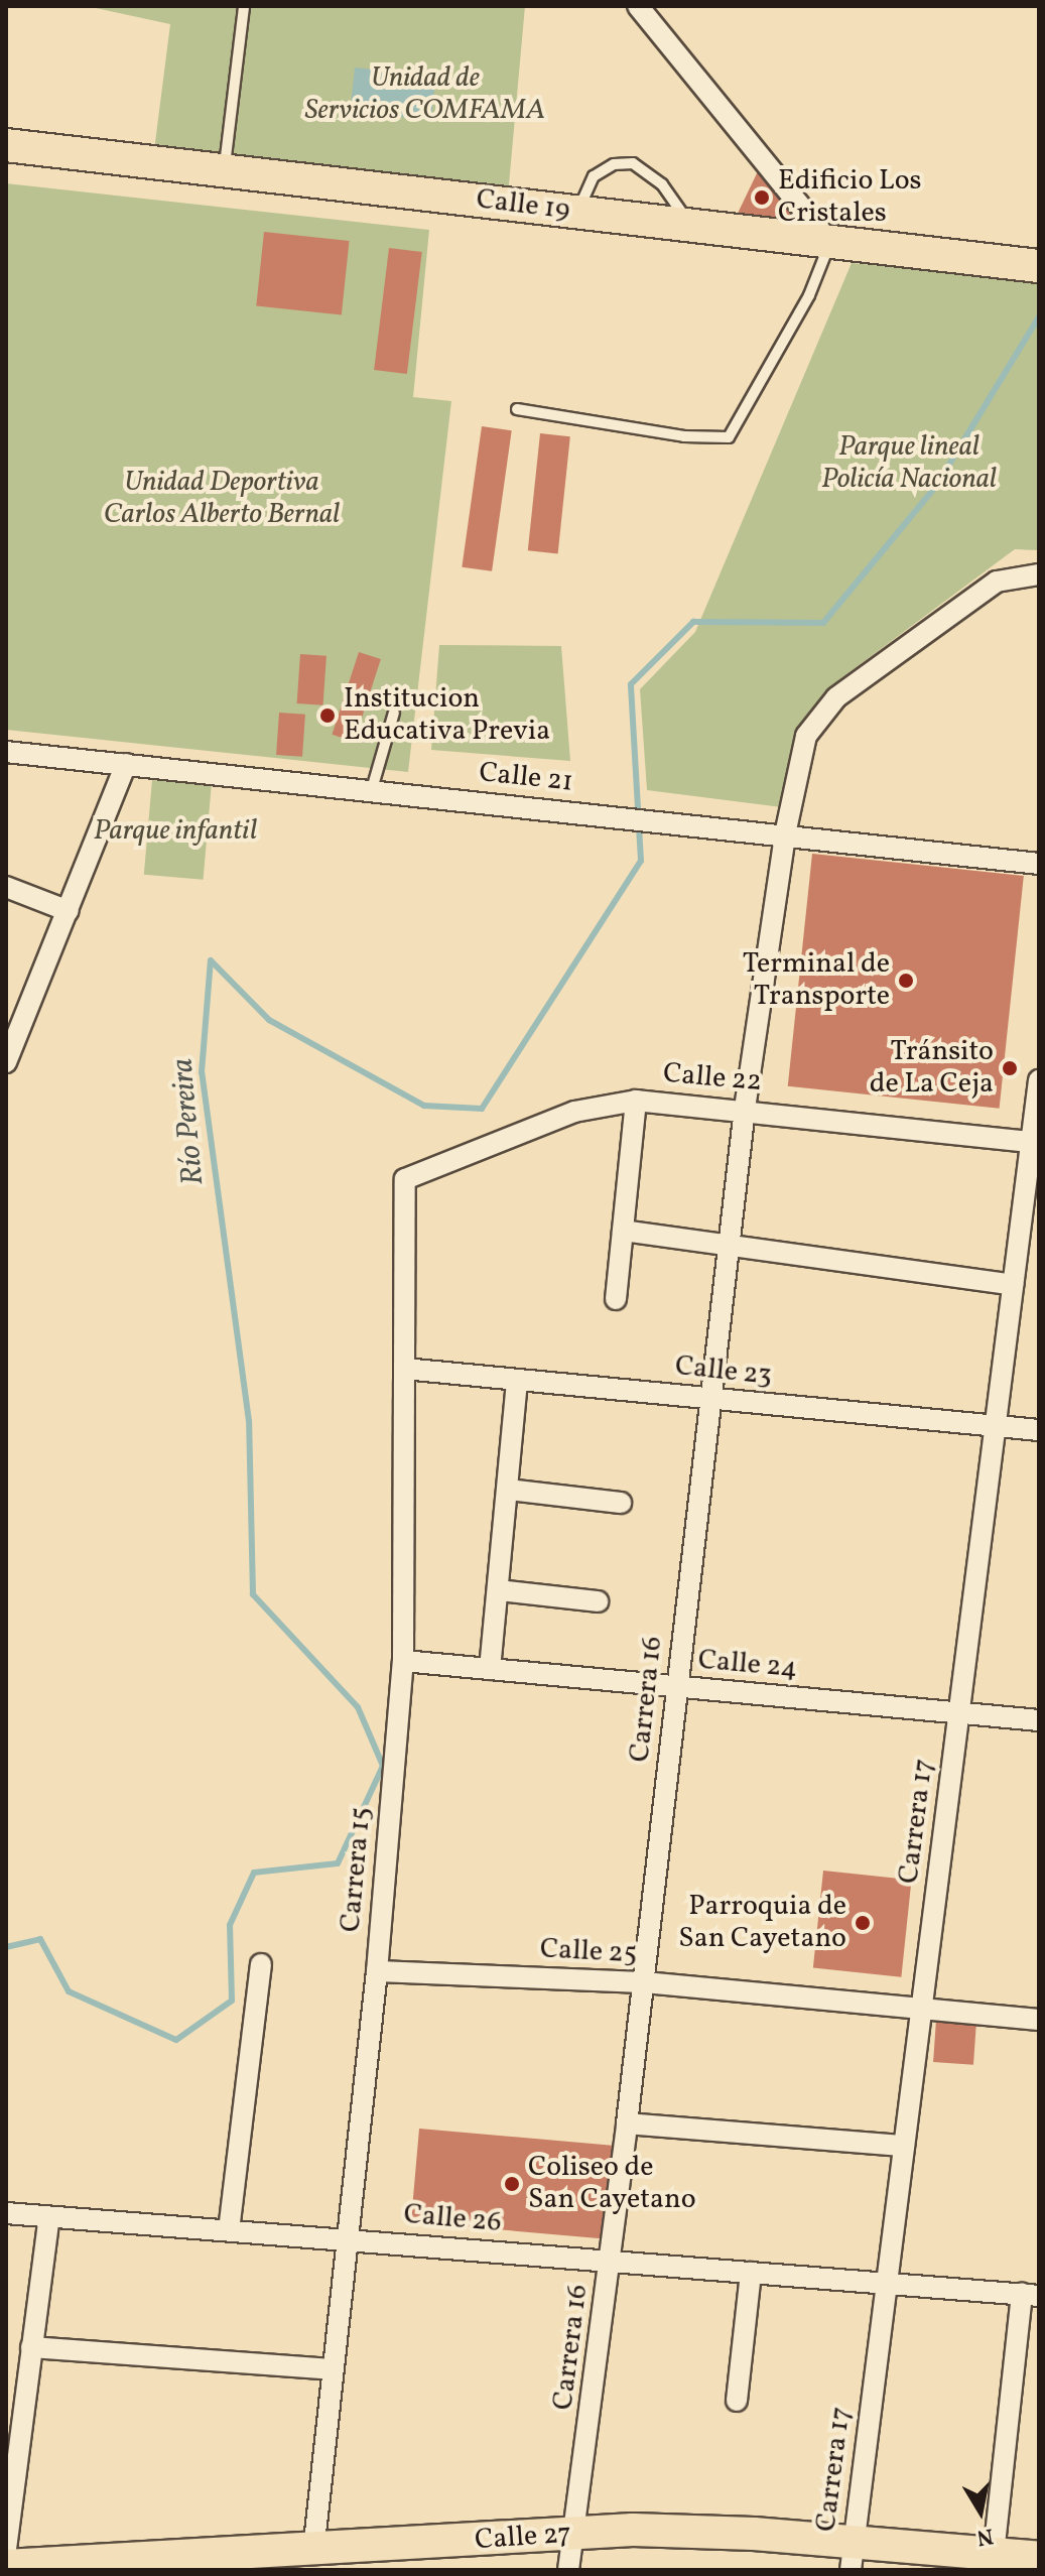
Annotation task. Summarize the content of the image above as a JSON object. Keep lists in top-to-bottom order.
{
  "streets": {
    "main road": ["Calle 19", "Calle 27"],
    "street": [
      "Calle 21",
      "Calle 22",
      "Calle 23",
      "Calle 24",
      "Carrera 16",
      "Carrera 17",
      "Carrera 15",
      "Calle 25",
      "Calle 26"
    ]
  },
  "crossings": [
    ["Calle 21", "Carrera 16"],
    ["Calle 22", "Carrera 16"],
    ["Calle 22", "Carrera 17"],
    ["Calle 22", "Carrera 15"],
    ["Calle 23", "Carrera 16"],
    ["Calle 23", "Carrera 17"],
    ["Calle 23", "Carrera 15"],
    ["Calle 24", "Carrera 16"],
    ["Calle 24", "Carrera 17"],
    ["Calle 24", "Carrera 15"],
    ["Carrera 16", "Calle 25"],
    ["Carrera 16", "Calle 26"],
    ["Carrera 16", "Calle 27"],
    ["Carrera 17", "Calle 25"],
    ["Carrera 17", "Calle 26"],
    ["Carrera 17", "Calle 27"],
    ["Carrera 15", "Calle 25"],
    ["Carrera 15", "Calle 26"],
    ["Carrera 15", "Calle 27"]
  ],
  "water": ["Río Pereira"],
  "parks": [
    "Unidad de Servicios COMFAMA",
    "Parque lineal Policía Nacional",
    "Unidad Deportiva Carlos Alberto Bernal",
    "Parque infantil"
  ],
  "places": [
    "Edificio Los Cristales",
    "Institucion Educativa Previa",
    "Terminal de Transporte",
    "Tránsito de La Ceja",
    "Parroquia de San Cayetano",
    "Coliseo de San Cayetano"
  ],
  "north": "bottom"
}
